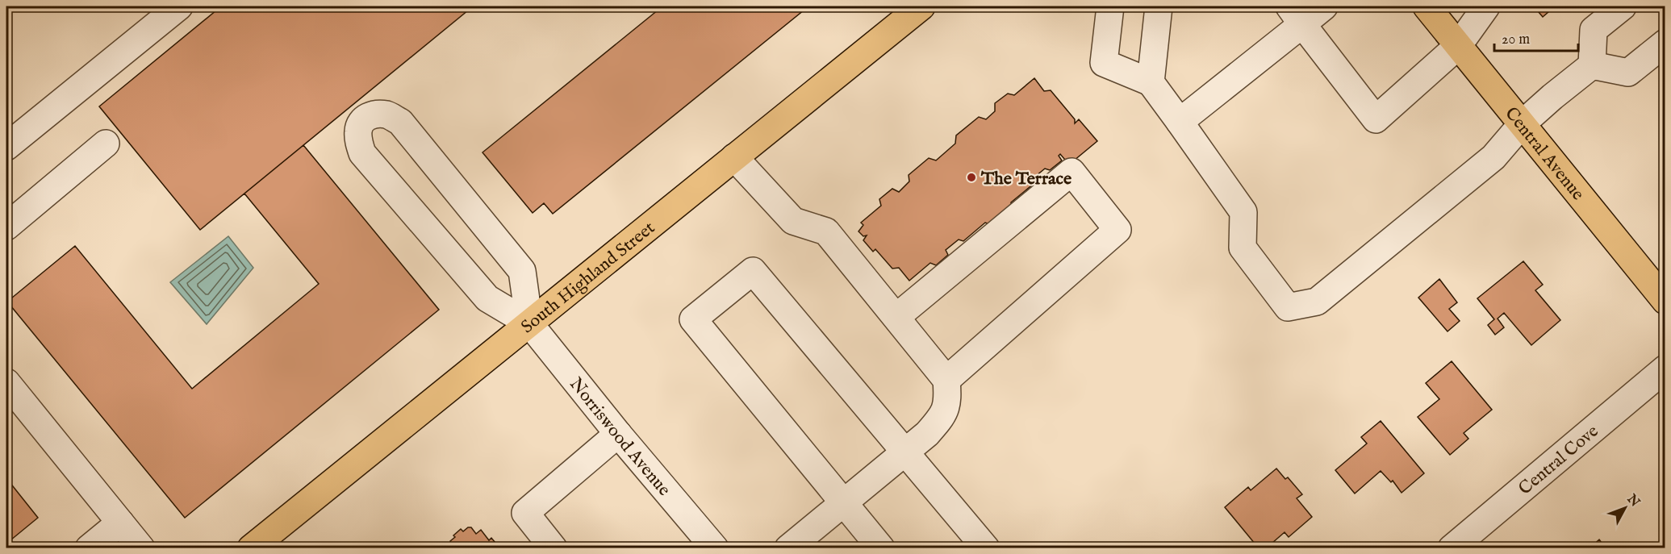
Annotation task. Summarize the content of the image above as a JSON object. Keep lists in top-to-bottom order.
{
  "streets": {
    "main road": ["Central Avenue", "South Highland Street"],
    "street": ["Norriswood Avenue", "Central Cove"]
  },
  "crossings": [
    ["South Highland Street", "Norriswood Avenue"]
  ],
  "places": ["The Terrace"],
  "scale_bar": "20 m",
  "north": "top right"
}
